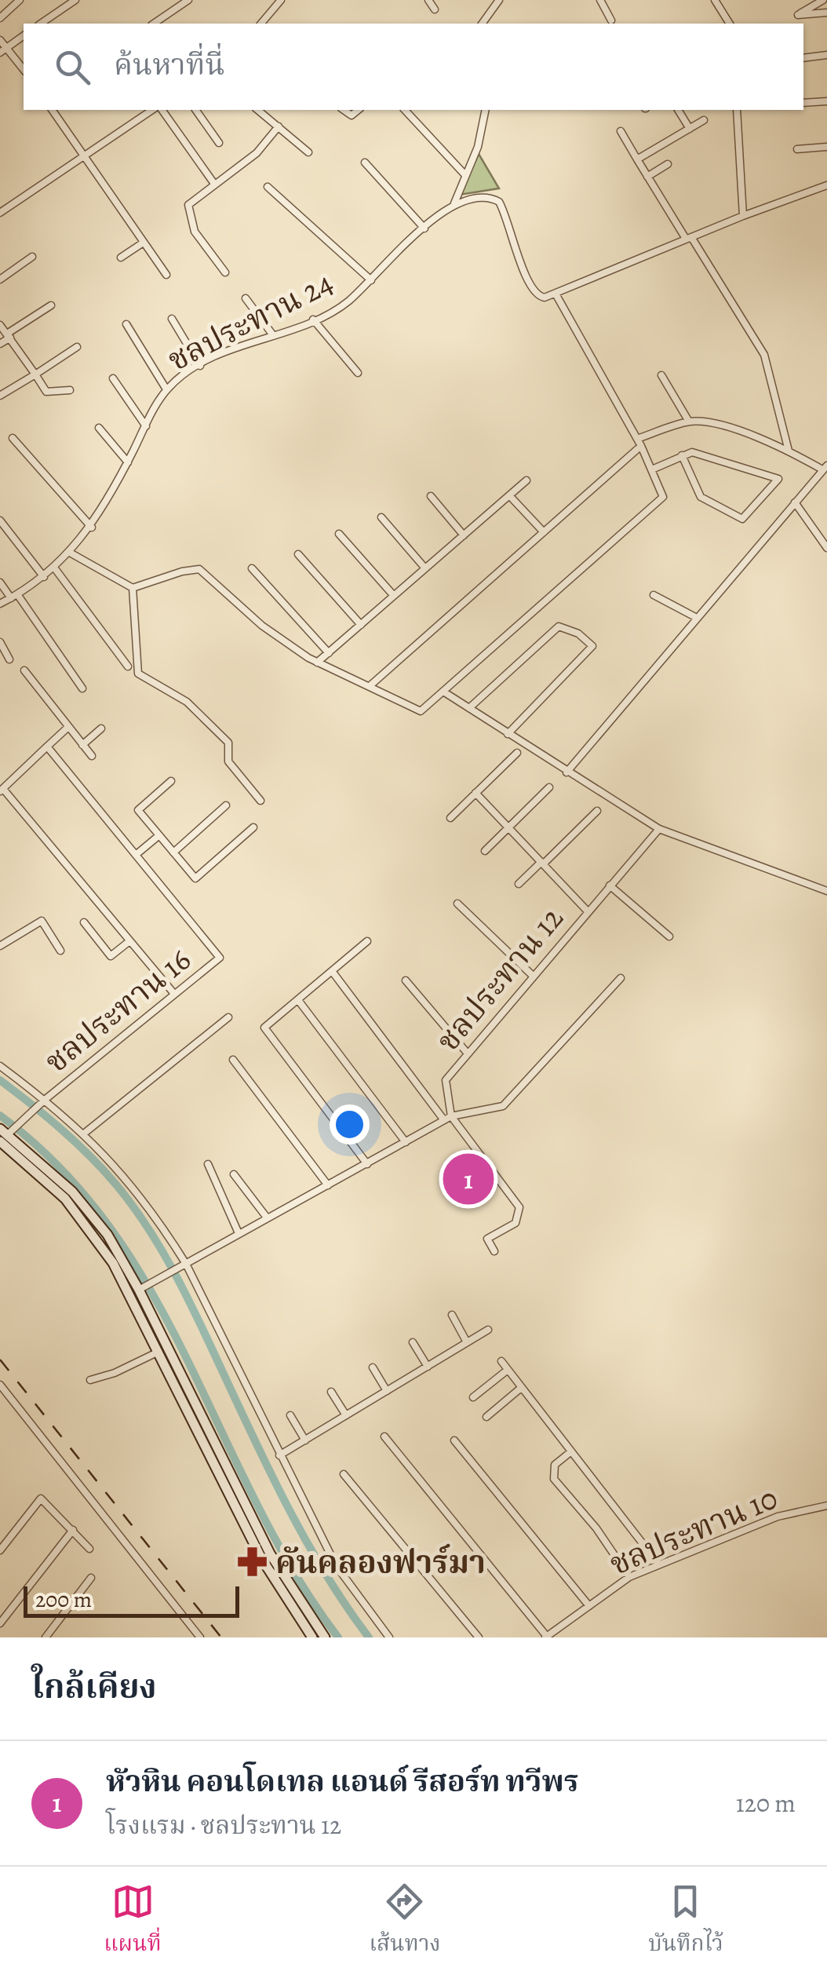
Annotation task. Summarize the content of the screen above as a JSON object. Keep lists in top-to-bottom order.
{
  "streets": {
    "street": [
      "ชลประทาน 24",
      "ชลประทาน 12",
      "ชลประทาน 16",
      "ชลประทาน 10"
    ]
  },
  "places": {
    "pharmacy": ["คันคลองฟาร์มา"]
  },
  "scale_bar": "200 m",
  "page": {
    "search": "ค้นหาที่นี่",
    "pins": "1",
    "scale": "200 m",
    "heading": "ใกล้เคียง",
    "list": [
      {
        "mark": "1",
        "name": "หัวหิน คอนโดเทล แอนด์ รีสอร์ท ทวีพร",
        "note": "โรงแรม · ชลประทาน 12",
        "value": "120 m"
      }
    ],
    "nav": ["แผนที่", "เส้นทาง", "บันทึกไว้"]
  }
}
